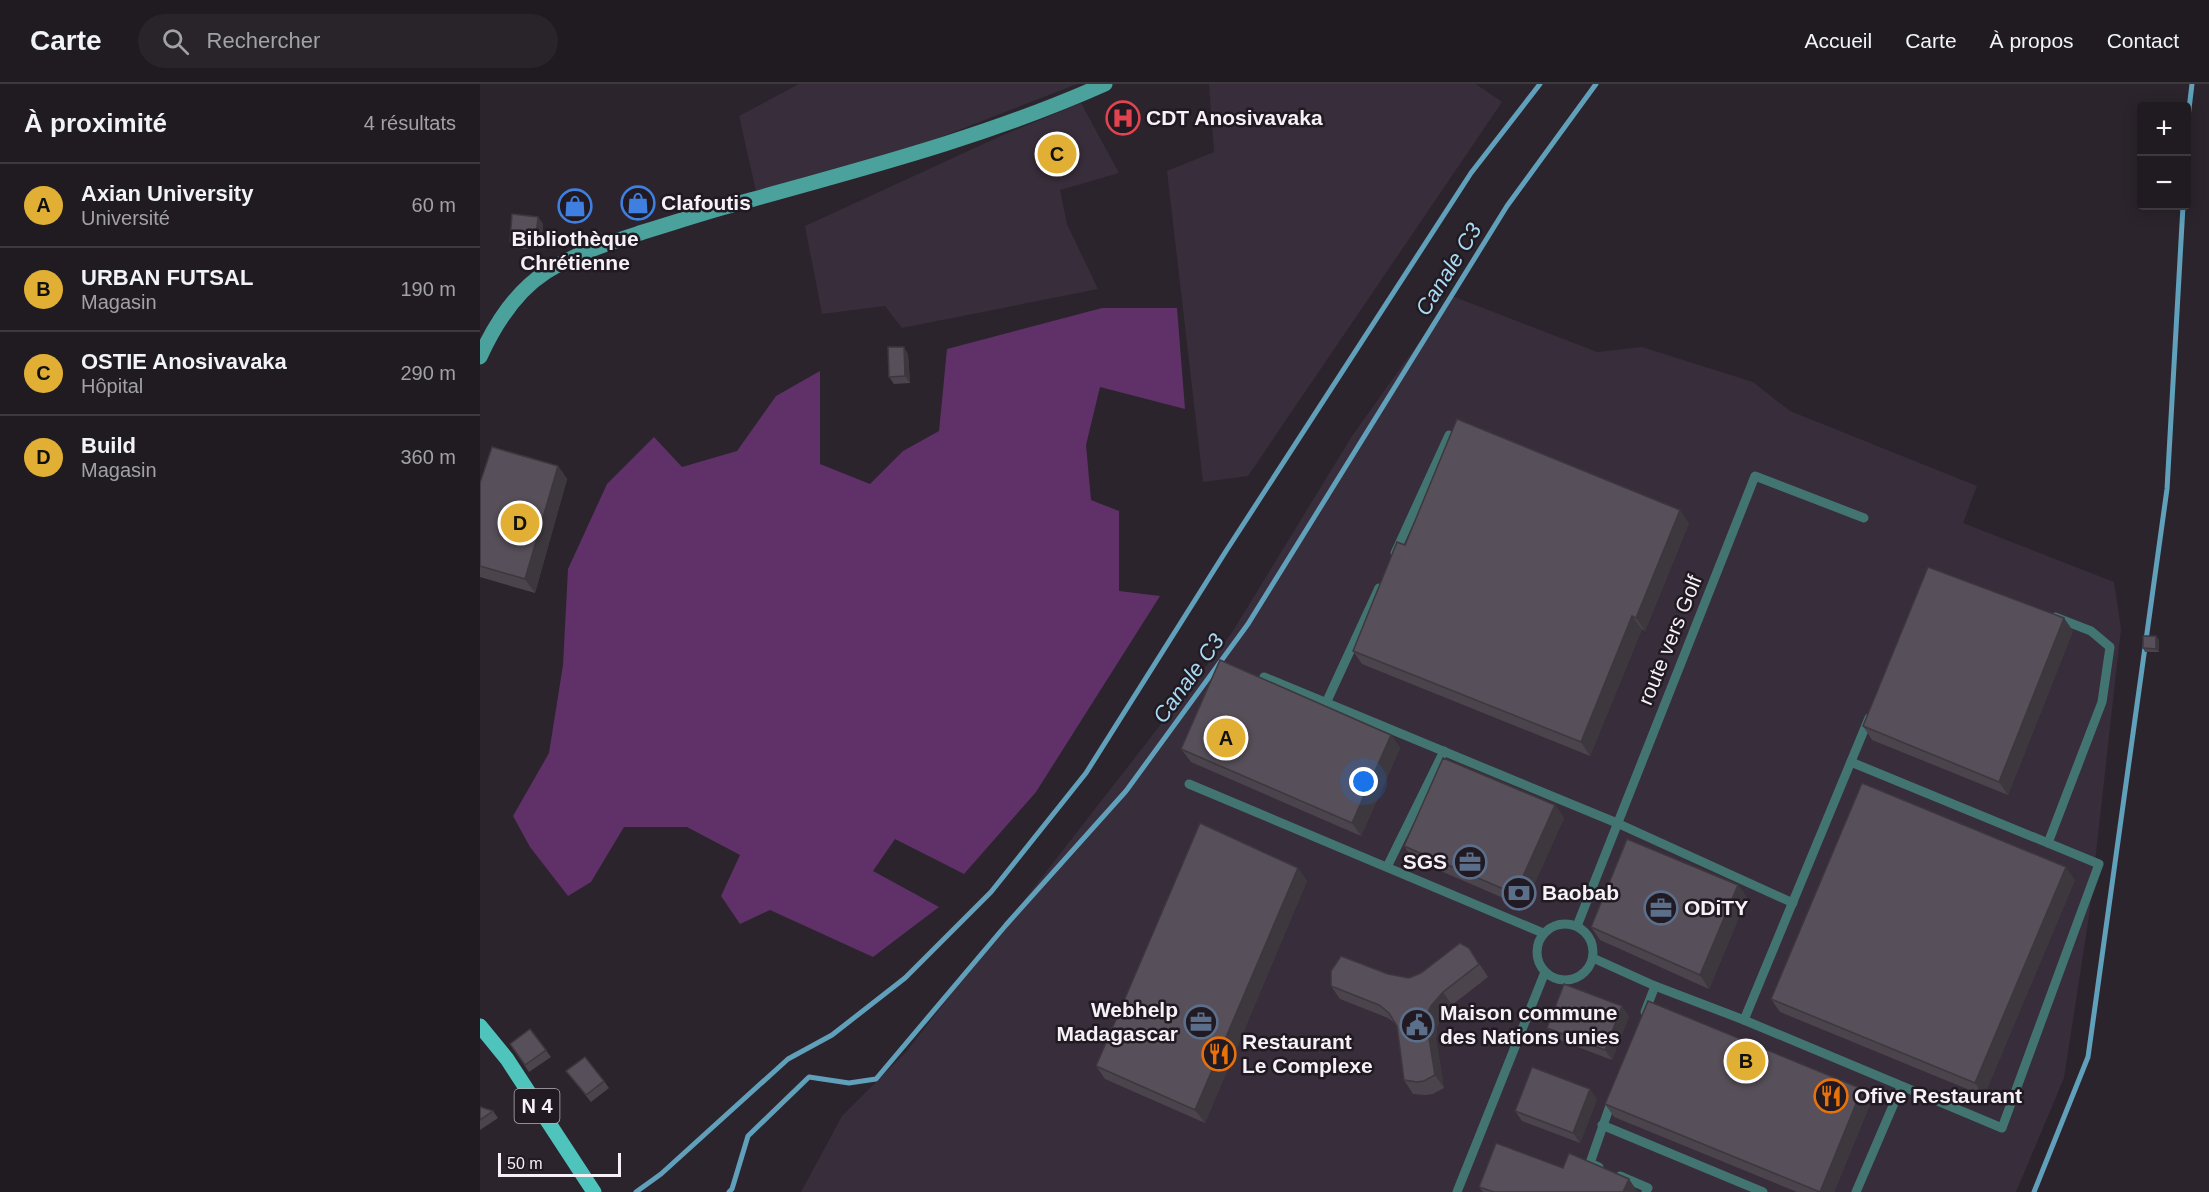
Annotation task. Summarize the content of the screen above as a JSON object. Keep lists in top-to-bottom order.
{
  "streets": {
    "main road": ["N 4"],
    "lane": ["route vers Golf"]
  },
  "water": ["Canale C3"],
  "places": {
    "hospital": ["CDT Anosivavaka"],
    "shop": ["Clafoutis", "Bibliothèque Chrétienne"],
    "office": ["SGS", "ODiTY", "Webhelp Madagascar"],
    "bank": ["Baobab"],
    "public building": ["Maison commune des Nations unies"],
    "restaurant": ["Restaurant Le Complexe", "Ofive Restaurant"]
  },
  "scale_bar": "50 m",
  "page": {
    "header": "Carte",
    "search": "Rechercher",
    "nav": [
      "Accueil",
      "Carte",
      "À propos",
      "Contact"
    ],
    "heading": ["À proximité", "4 résultats"],
    "map_buttons": ["+", "−"],
    "pins": [
      "C",
      "D",
      "A",
      "B"
    ],
    "list": [
      {
        "mark": "A",
        "name": "Axian University",
        "note": "Université",
        "value": "60 m"
      },
      {
        "mark": "B",
        "name": "URBAN FUTSAL",
        "note": "Magasin",
        "value": "190 m"
      },
      {
        "mark": "C",
        "name": "OSTIE Anosivavaka",
        "note": "Hôpital",
        "value": "290 m"
      },
      {
        "mark": "D",
        "name": "Build",
        "note": "Magasin",
        "value": "360 m"
      }
    ],
    "scale": "50 m"
  }
}
